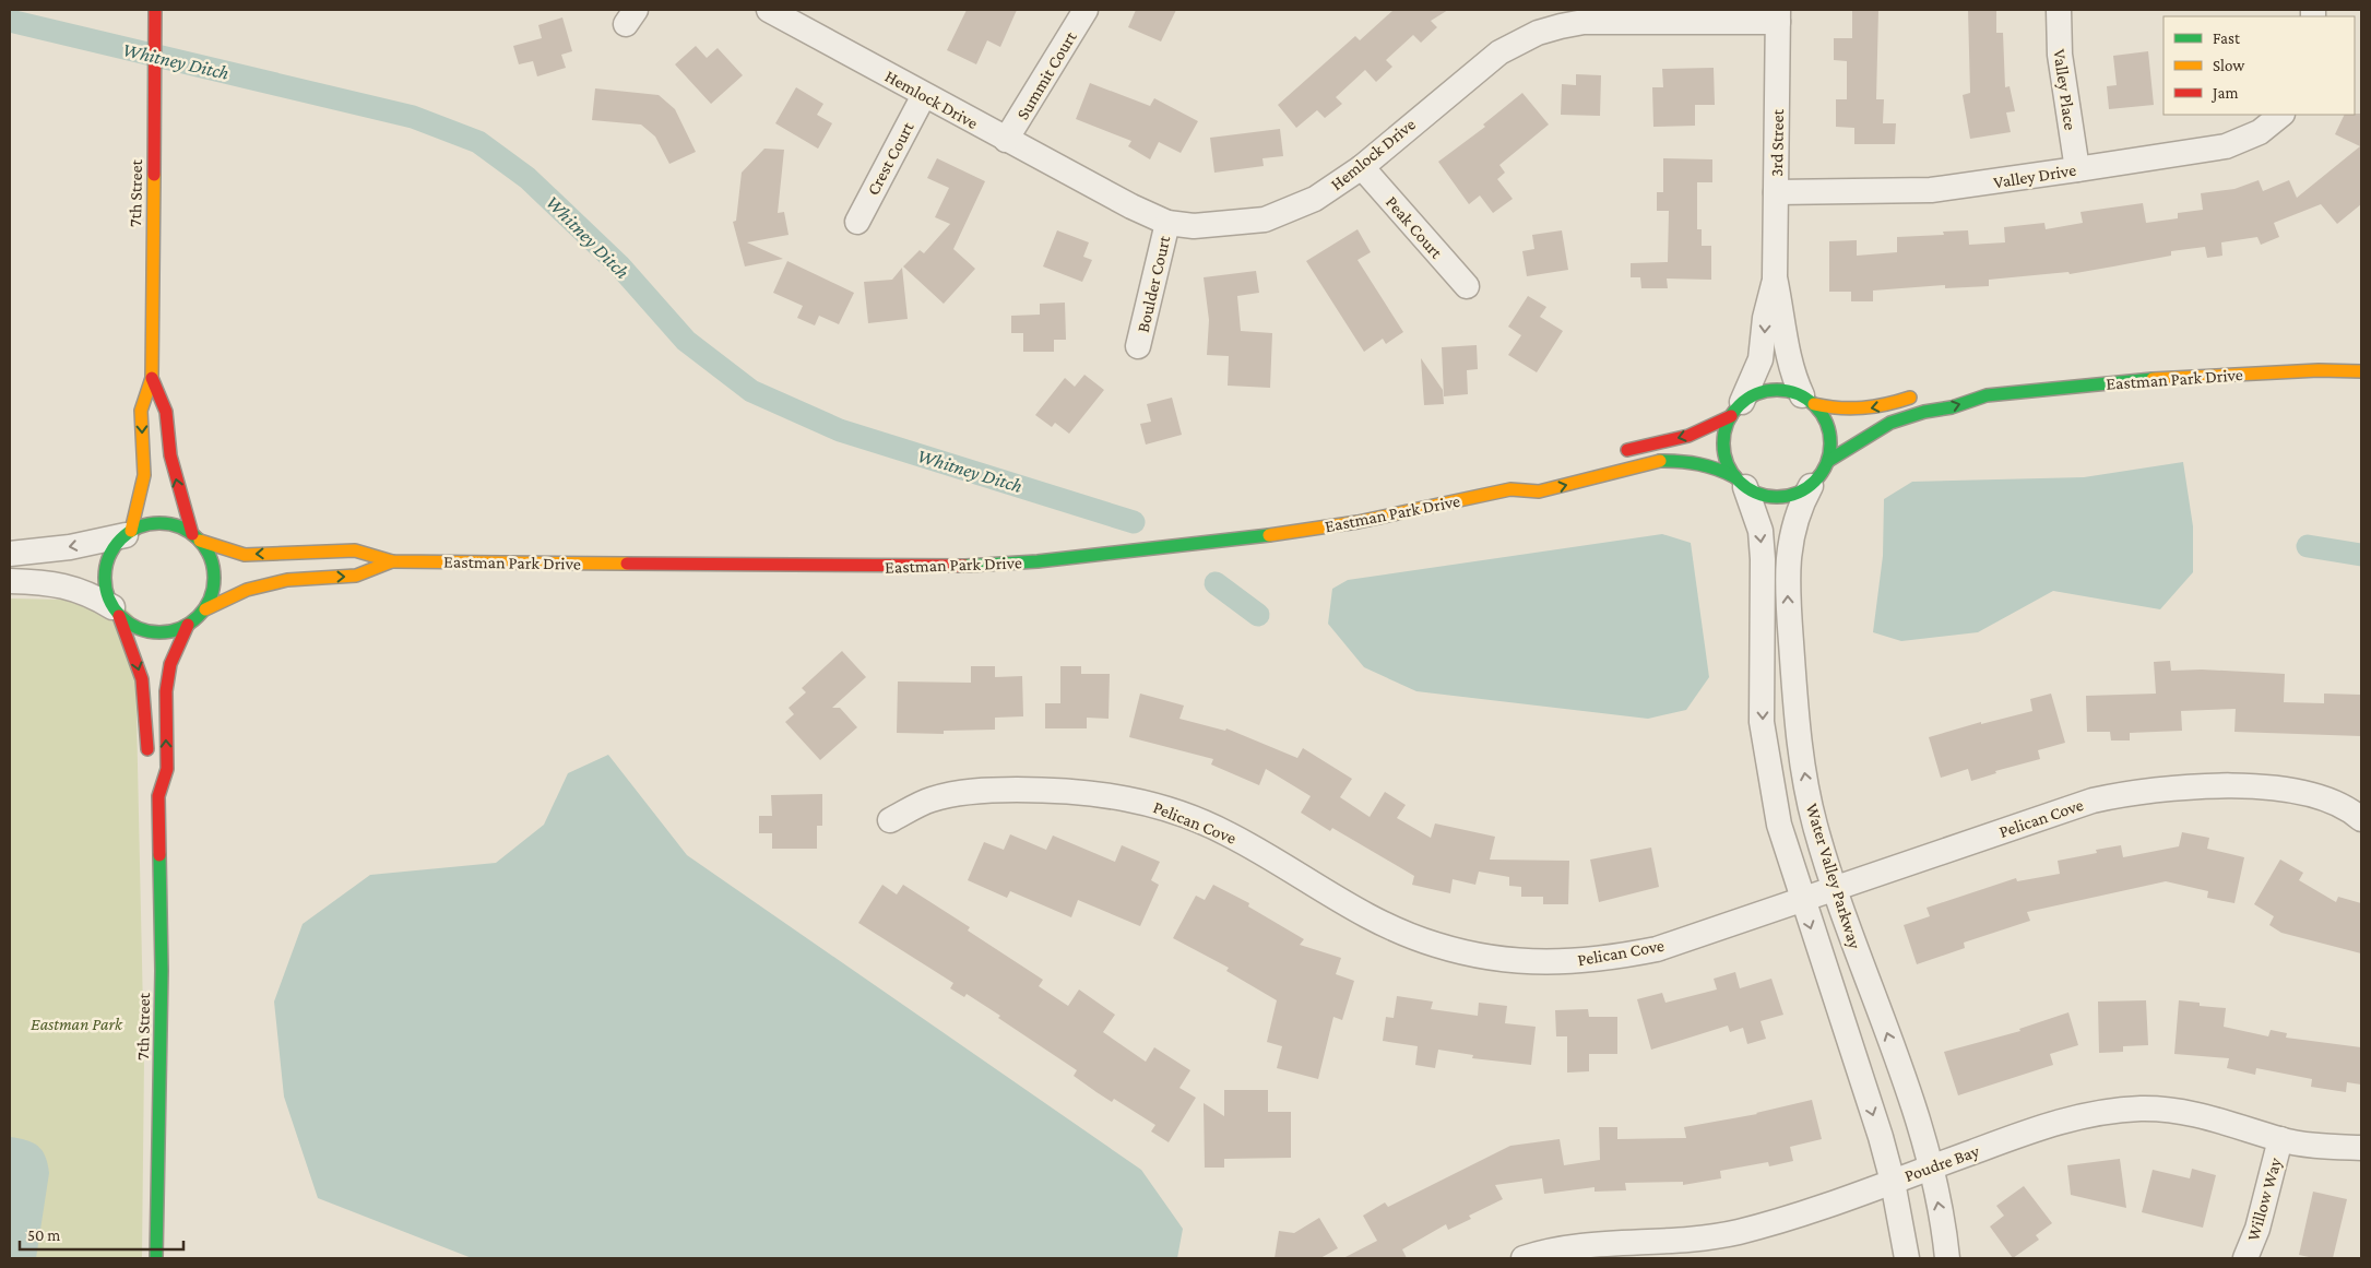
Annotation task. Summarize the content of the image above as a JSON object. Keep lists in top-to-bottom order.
{
  "streets": {
    "street": [
      "Summit Court",
      "Valley Place",
      "Hemlock Drive",
      "3rd Street",
      "Crest Court",
      "Valley Drive",
      "7th Street",
      "Peak Court",
      "Boulder Court",
      "Eastman Park Drive",
      "Pelican Cove",
      "Water Valley Parkway",
      "Poudre Bay",
      "Willow Way"
    ]
  },
  "crossings": [
    ["Summit Court", "Hemlock Drive"],
    ["Valley Place", "Valley Drive"],
    ["Hemlock Drive", "3rd Street"],
    ["Hemlock Drive", "Crest Court"],
    ["Hemlock Drive", "Peak Court"],
    ["Hemlock Drive", "Boulder Court"],
    ["3rd Street", "Valley Drive"],
    ["3rd Street", "Eastman Park Drive"],
    ["3rd Street", "Water Valley Parkway"],
    ["7th Street", "Eastman Park Drive"],
    ["Eastman Park Drive", "Water Valley Parkway"],
    ["Pelican Cove", "Water Valley Parkway"],
    ["Water Valley Parkway", "Poudre Bay"],
    ["Poudre Bay", "Willow Way"]
  ],
  "water": ["Whitney Ditch"],
  "parks": ["Eastman Park"],
  "legend": ["Fast", "Slow", "Jam"],
  "scale_bar": "50 m"
}
